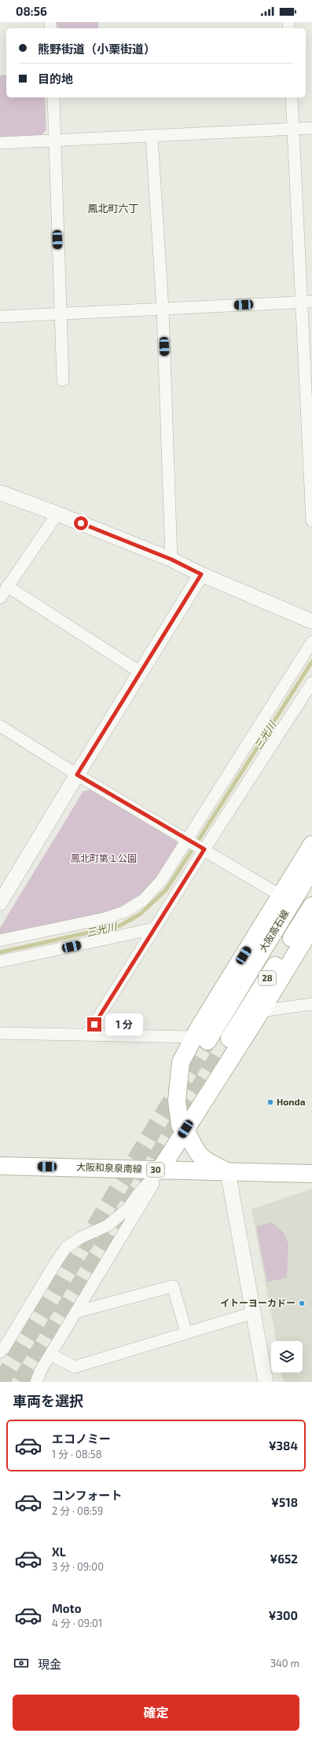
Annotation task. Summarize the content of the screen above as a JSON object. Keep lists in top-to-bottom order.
{
  "streets": {
    "main road": [
      "大阪高石線",
      "28",
      "大阪和泉泉南線",
      "30"
    ]
  },
  "districts": ["鳳北町六丁"],
  "water": ["三光川"],
  "parks": ["鳳北町第１公園"],
  "places": ["Honda", "イトーヨーカドー"],
  "page": {
    "status": "08:56",
    "banner": ["熊野街道（小栗街道）", "目的地"],
    "bubble": "1 分",
    "heading": "車両を選択",
    "list": [
      {
        "name": "エコノミー",
        "note": "1 分 · 08:58",
        "value": "¥384"
      },
      {
        "name": "コンフォート",
        "note": "2 分 · 08:59",
        "value": "¥518"
      },
      {
        "name": "XL",
        "note": "3 分 · 09:00",
        "value": "¥652"
      },
      {
        "name": "Moto",
        "note": "4 分 · 09:01",
        "value": "¥300"
      }
    ],
    "pay": ["現金", "340 m"],
    "buttons": "確定"
  }
}
